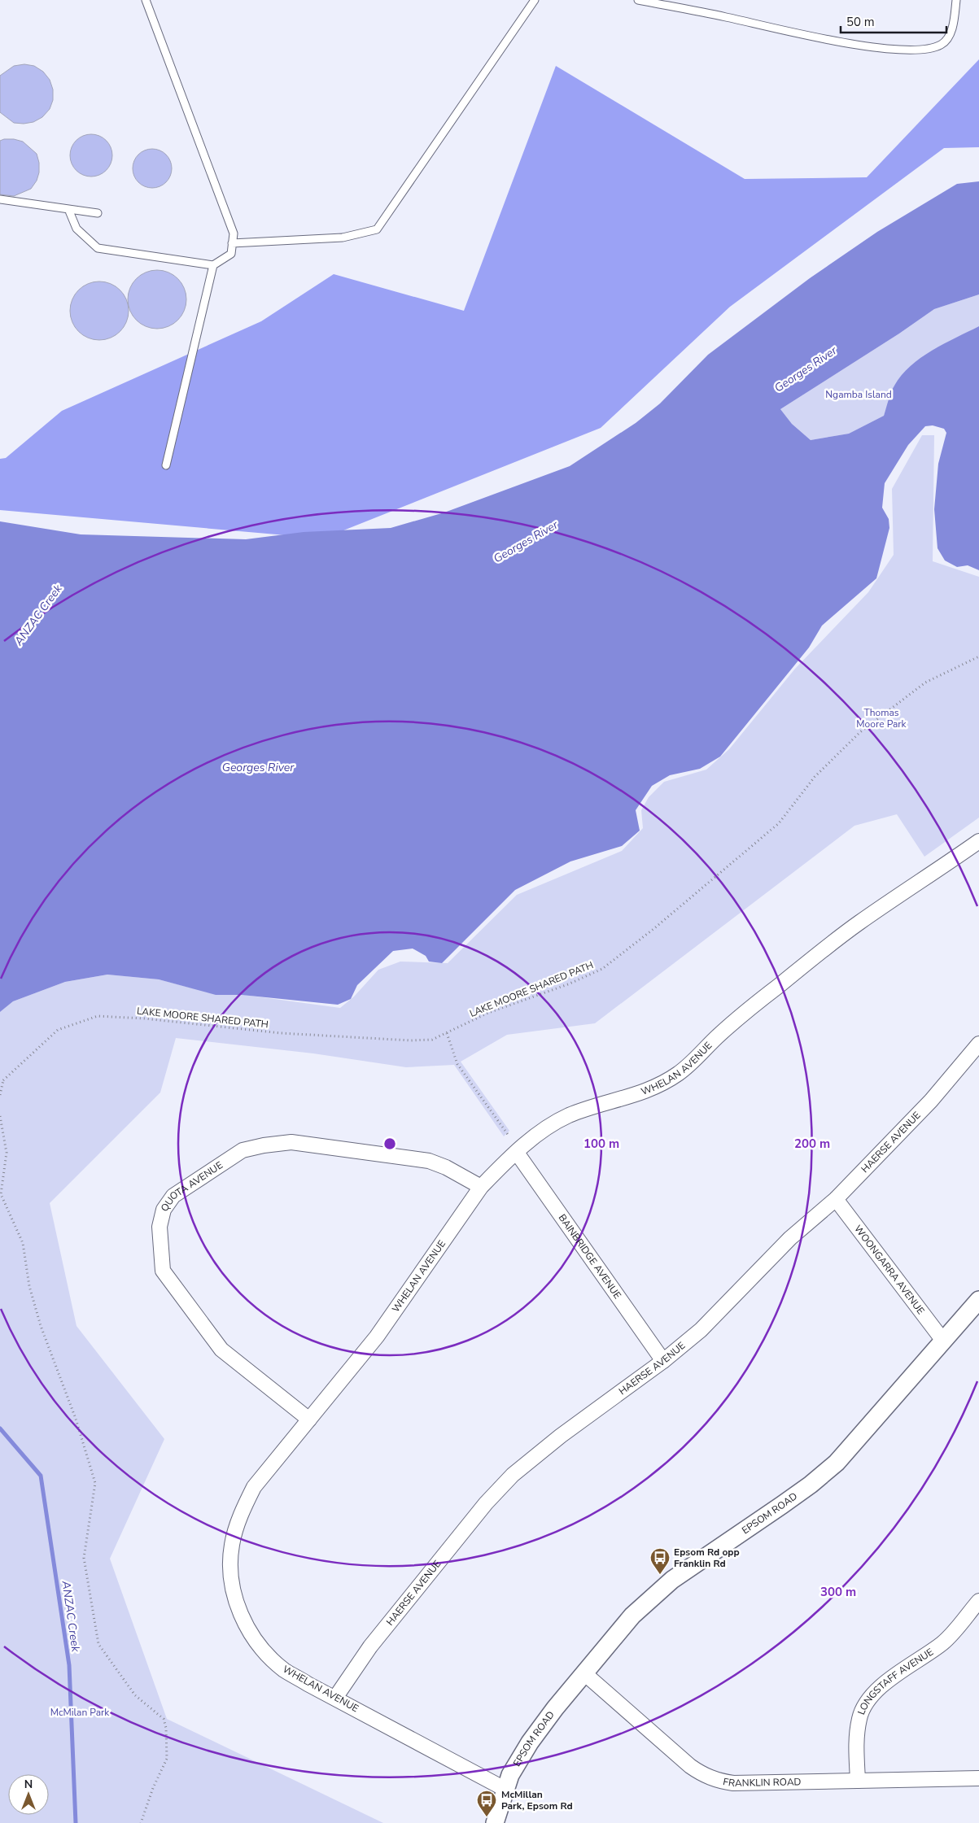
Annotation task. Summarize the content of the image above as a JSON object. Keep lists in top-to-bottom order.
{
  "streets": {
    "street": [
      "WHELAN AVENUE",
      "HAERSE AVENUE",
      "QUOTA AVENUE",
      "BAINBRIDGE AVENUE",
      "WOONGARRA AVENUE",
      "EPSOM ROAD",
      "LONGSTAFF AVENUE",
      "FRANKLIN ROAD"
    ],
    "path": ["LAKE MOORE SHARED PATH"]
  },
  "crossings": [
    ["WHELAN AVENUE", "HAERSE AVENUE"],
    ["WHELAN AVENUE", "QUOTA AVENUE"],
    ["WHELAN AVENUE", "BAINBRIDGE AVENUE"],
    ["WHELAN AVENUE", "EPSOM ROAD"],
    ["HAERSE AVENUE", "BAINBRIDGE AVENUE"],
    ["HAERSE AVENUE", "WOONGARRA AVENUE"],
    ["WOONGARRA AVENUE", "EPSOM ROAD"],
    ["EPSOM ROAD", "FRANKLIN ROAD"],
    ["LONGSTAFF AVENUE", "FRANKLIN ROAD"]
  ],
  "water": ["Georges River", "ANZAC Creek"],
  "parks": ["Ngamba Island", "Thomas Moore Park", "McMilan Park"],
  "places": {
    "bus stop": ["Epsom Rd opp Franklin Rd", "McMillan Park, Epsom Rd"]
  },
  "scale_bar": "50 m",
  "north": "top",
  "rings": ["100 m", "200 m", "300 m"]
}
